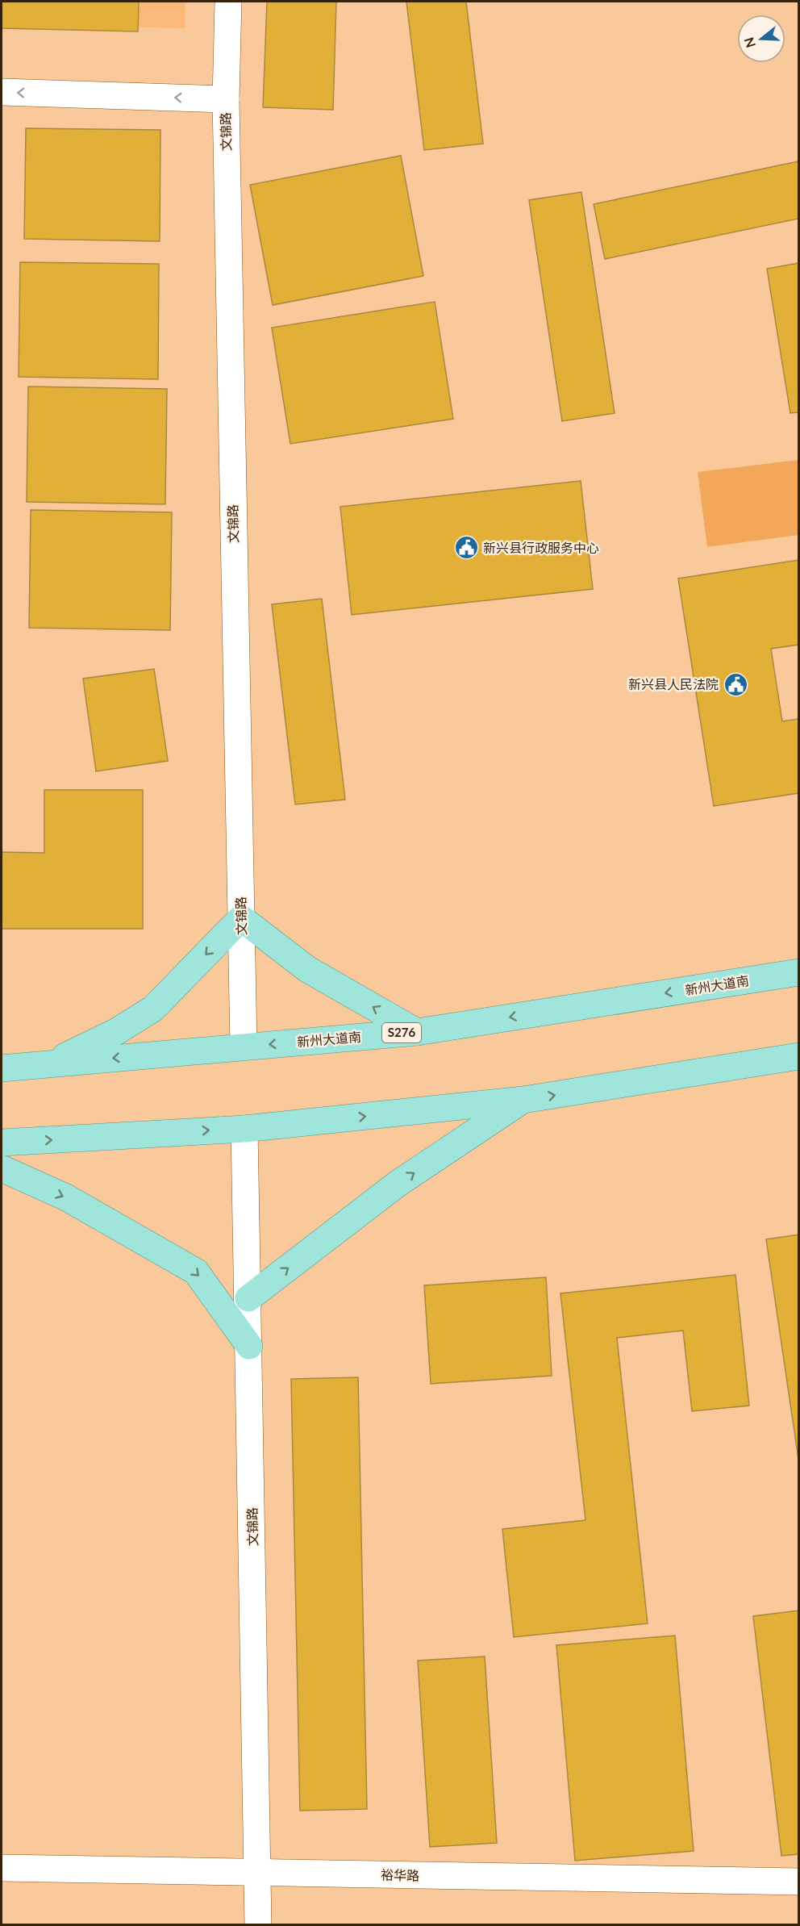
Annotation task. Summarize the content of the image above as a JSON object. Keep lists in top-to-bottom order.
{
  "streets": {
    "main road": ["新州大道南", "S276"],
    "street": ["文锦路", "裕华路"]
  },
  "crossings": [
    ["文锦路", "新州大道南"],
    ["文锦路", "裕华路"]
  ],
  "places": {
    "public building": ["新兴县行政服务中心", "新兴县人民法院"]
  },
  "north": "left"
}
